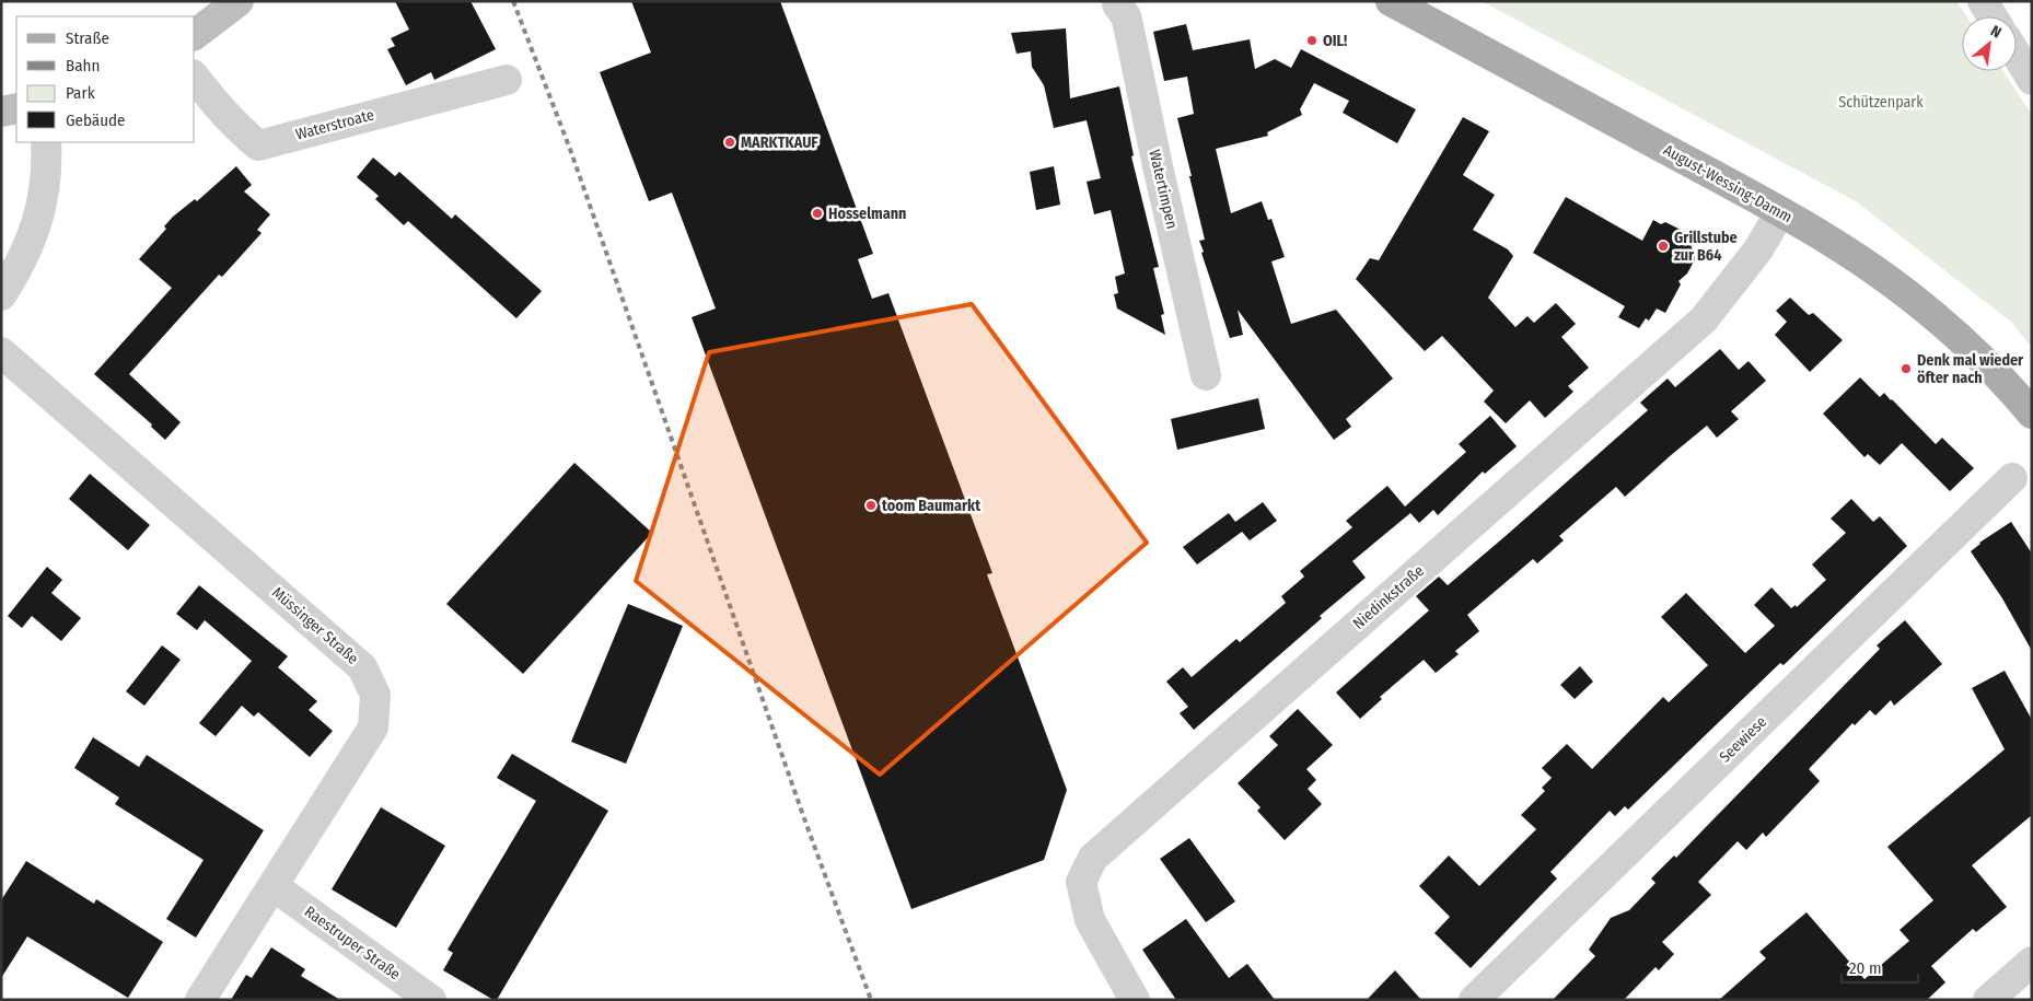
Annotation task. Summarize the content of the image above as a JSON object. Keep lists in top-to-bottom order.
{
  "streets": {
    "main road": ["August-Wessing-Damm"],
    "street": [
      "Waterstroate",
      "Watertimpen",
      "Niedinkstraße",
      "Müssinger Straße",
      "Seewiese",
      "Raestruper Straße"
    ]
  },
  "crossings": [
    ["August-Wessing-Damm", "Niedinkstraße"],
    ["Müssinger Straße", "Raestruper Straße"]
  ],
  "parks": ["Schützenpark"],
  "places": [
    "OIL!",
    "MARKTKAUF",
    "Hosselmann",
    "Grillstube zur B64",
    "Denk mal wieder öfter nach",
    "toom Baumarkt"
  ],
  "legend": [
    "Straße",
    "Bahn",
    "Park",
    "Gebäude"
  ],
  "scale_bar": "20 m",
  "north": "top right"
}
